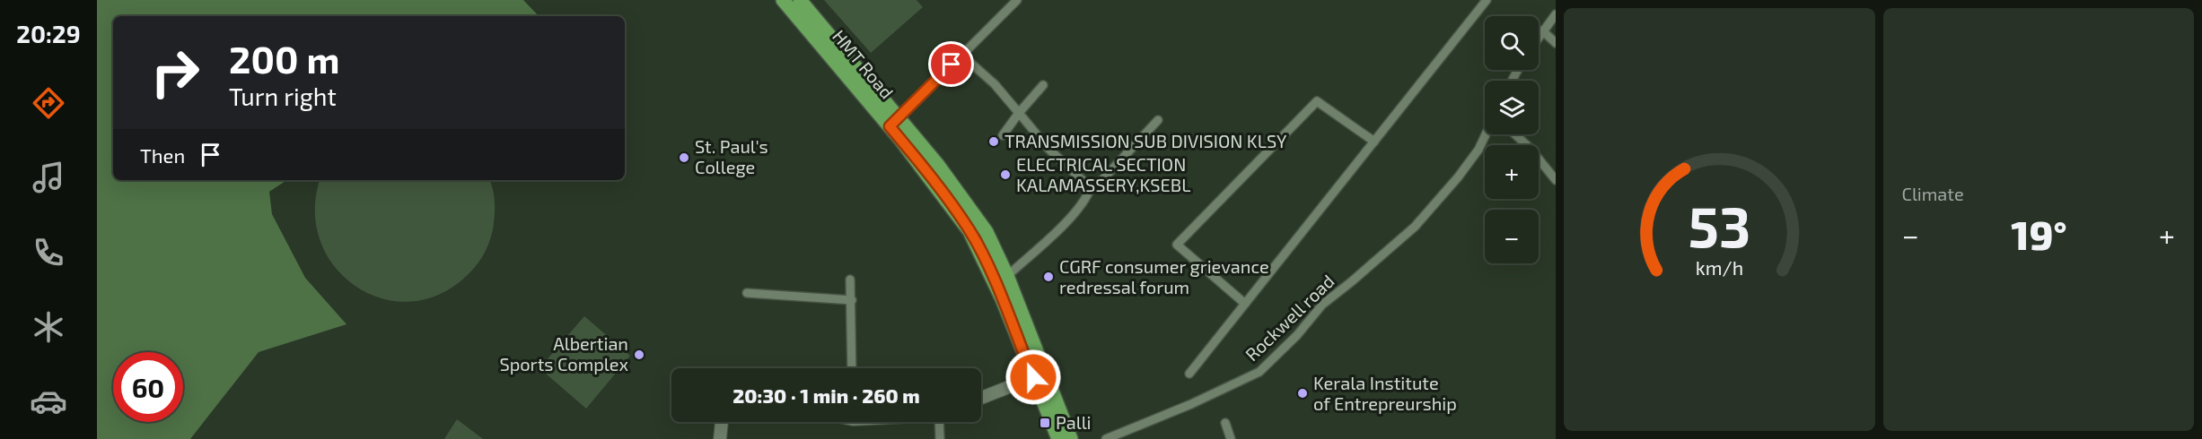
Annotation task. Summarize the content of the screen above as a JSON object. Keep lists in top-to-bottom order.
{
  "streets": {
    "main road": ["HMT Road"],
    "street": ["Rockwell road"]
  },
  "places": {
    "other": [
      "TRANSMISSION SUB DIVISION KLSY",
      "St. Paul's College",
      "ELECTRICAL SECTION KALAMASSERY,KSEBL",
      "CGRF consumer grievance redressal forum",
      "Albertian Sports Complex",
      "Kerala Institute of Entrepreurship"
    ],
    "transit": ["Palli"]
  },
  "page": {
    "tabs": "20:29",
    "tile": "Climate",
    "map_buttons": ["+", "−"],
    "turn": ["200 m", "Turn right"],
    "then": "Then",
    "heat": ["−", "19°", "+"],
    "limit": "60",
    "trip": "20:30 · 1 min · 260 m",
    "gauge": ["53", "km/h"]
  }
}
